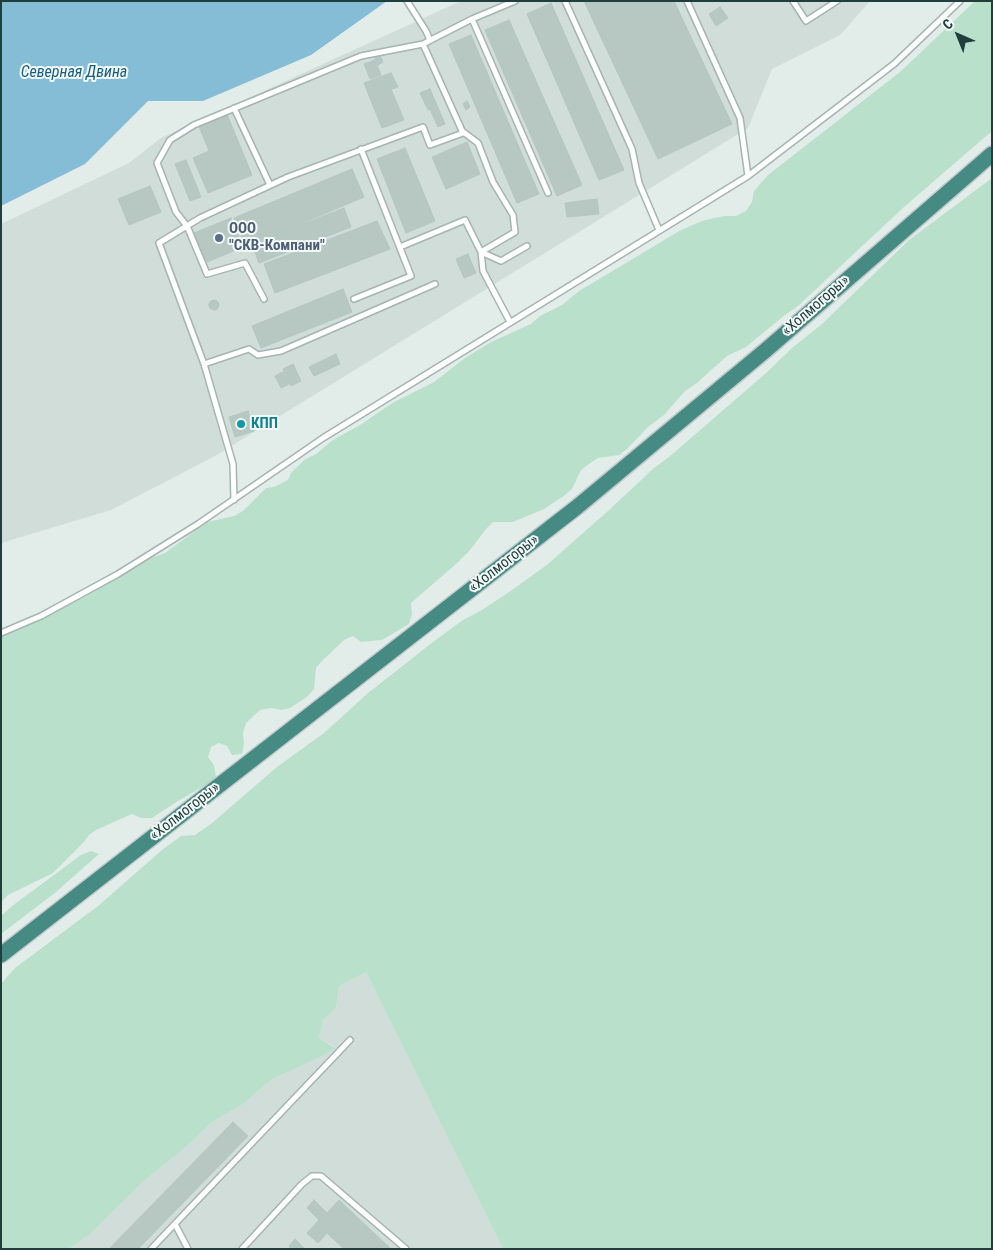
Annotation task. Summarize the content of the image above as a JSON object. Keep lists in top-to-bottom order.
{
  "streets": {
    "highway": ["«Холмогоры»"]
  },
  "water": ["Северная Двина"],
  "places": ["ООО \"СКВ-Компани\"", "КПП"],
  "north": "top left"
}
